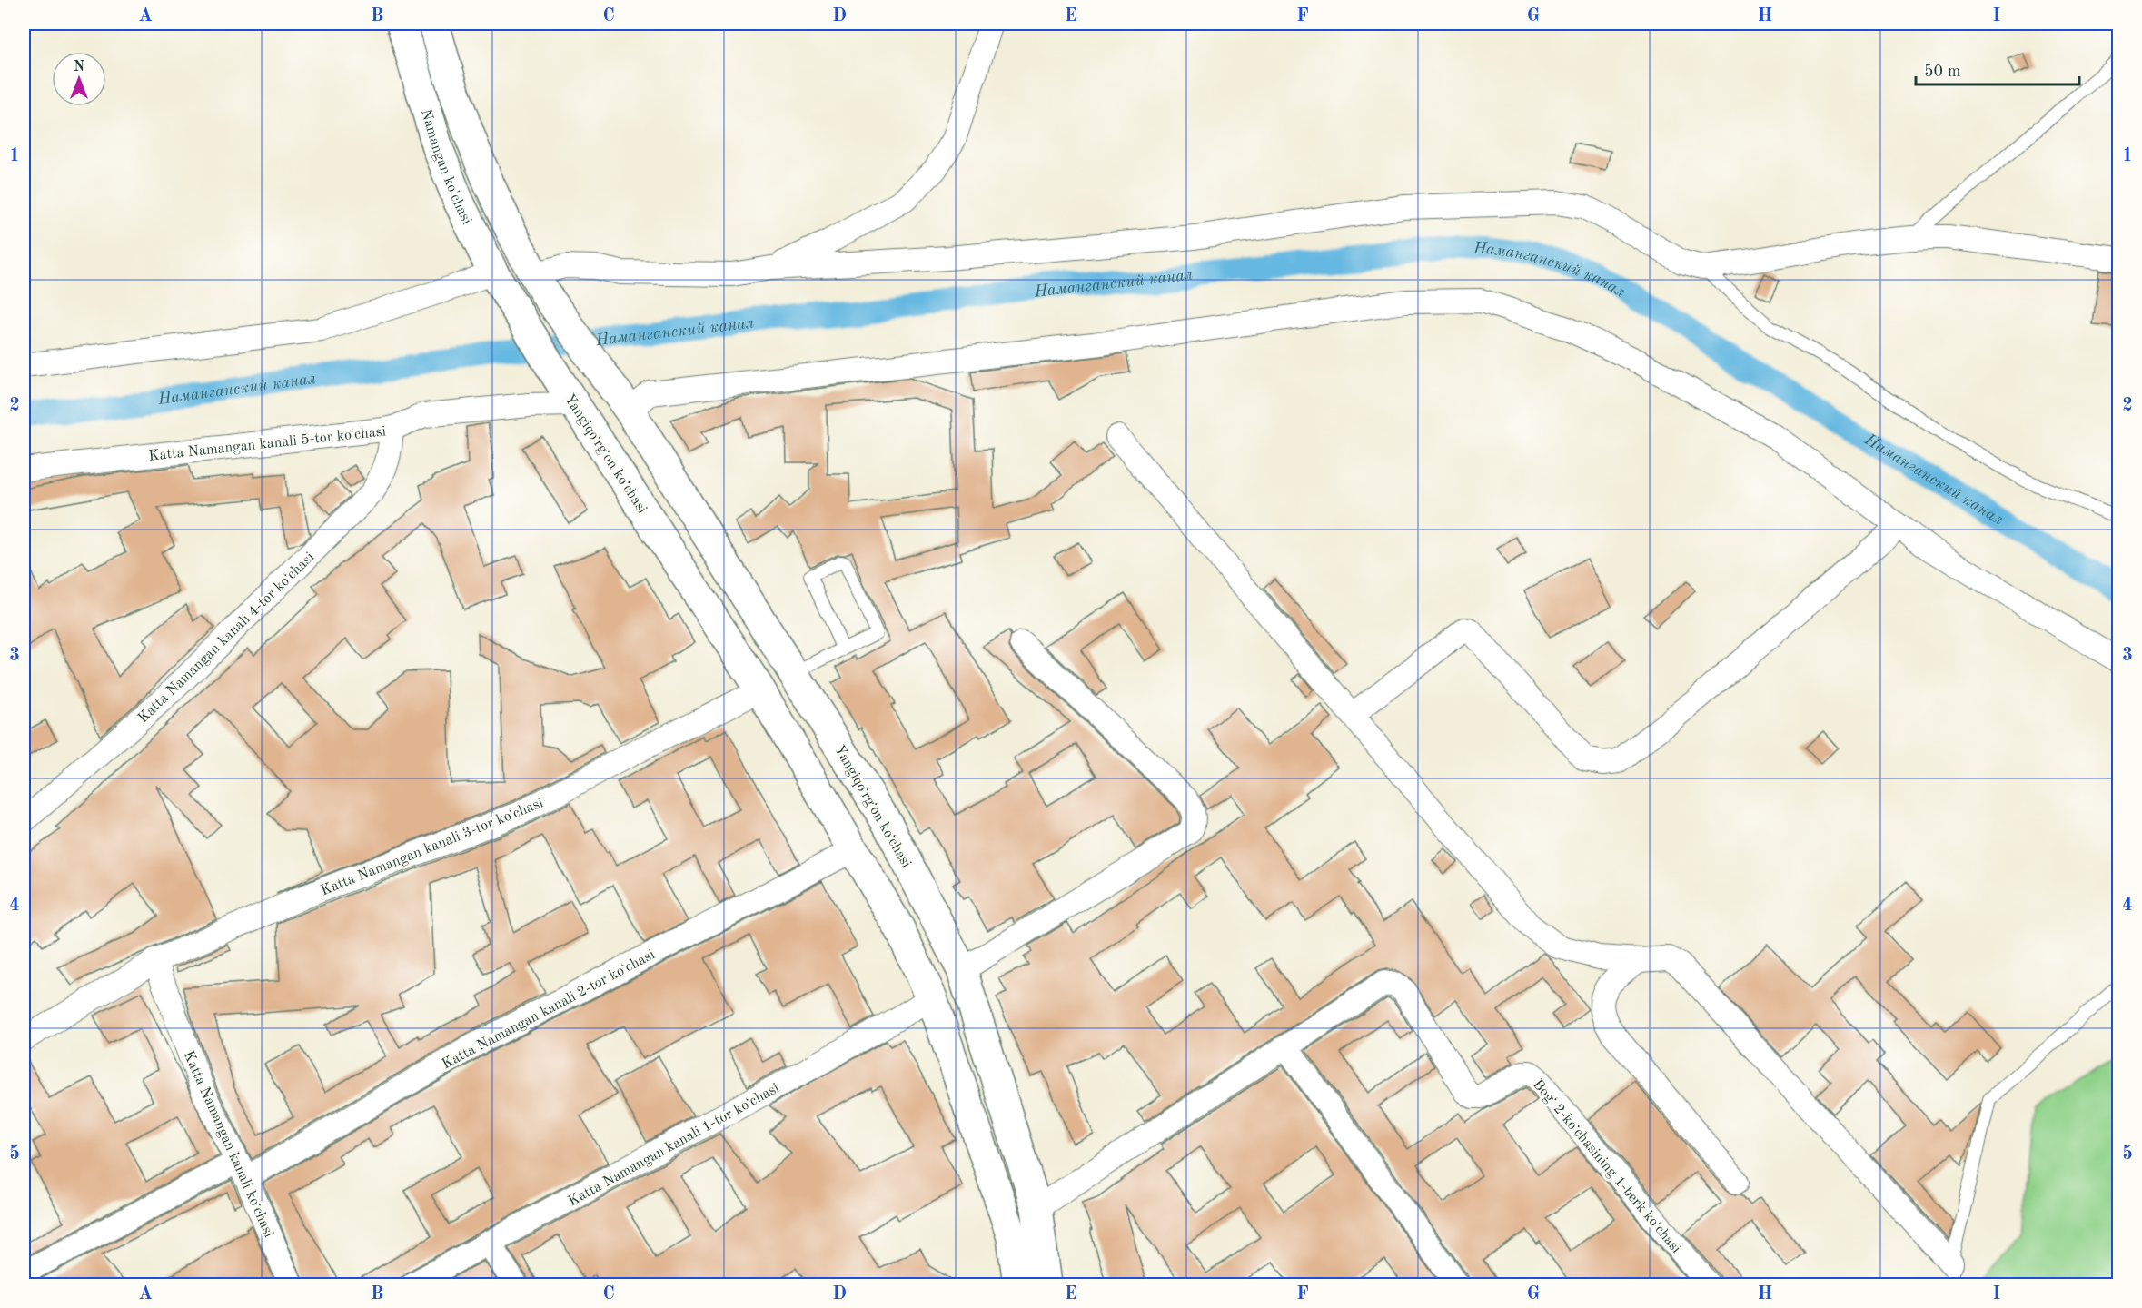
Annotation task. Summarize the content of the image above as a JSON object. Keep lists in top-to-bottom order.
{
  "streets": {
    "main road": ["Namangan ko'chasi", "Yangiqoʻrgʻon koʻchasi"],
    "street": [
      "Katta Namangan kanali 5-tor koʻchasi",
      "Katta Namangan kanali 4-tor koʻchasi",
      "Katta Namangan kanali 3-tor koʻchasi",
      "Katta Namangan kanali 2-tor koʻchasi",
      "Katta Namangan kanali koʻchasi",
      "Katta Namangan kanali 1-tor koʻchasi",
      "Bogʻ 2-koʻchasining 1-berk koʻchasi"
    ]
  },
  "crossings": [
    ["Namangan ko'chasi", "Yangiqoʻrgʻon koʻchasi"],
    ["Katta Namangan kanali 5-tor koʻchasi", "Yangiqoʻrgʻon koʻchasi"],
    ["Katta Namangan kanali 5-tor koʻchasi", "Katta Namangan kanali 4-tor koʻchasi"],
    ["Yangiqoʻrgʻon koʻchasi", "Katta Namangan kanali 3-tor koʻchasi"],
    ["Yangiqoʻrgʻon koʻchasi", "Katta Namangan kanali 2-tor koʻchasi"],
    ["Yangiqoʻrgʻon koʻchasi", "Katta Namangan kanali 1-tor koʻchasi"],
    ["Katta Namangan kanali 3-tor koʻchasi", "Katta Namangan kanali koʻchasi"],
    ["Katta Namangan kanali 2-tor koʻchasi", "Katta Namangan kanali koʻchasi"]
  ],
  "water": ["Наманганский канал"],
  "scale_bar": "50 m",
  "north": "top",
  "grid": {
    "columns": [
      "A",
      "B",
      "C",
      "D",
      "E",
      "F",
      "G",
      "H",
      "I"
    ],
    "rows": [
      "1",
      "2",
      "3",
      "4",
      "5"
    ]
  }
}
